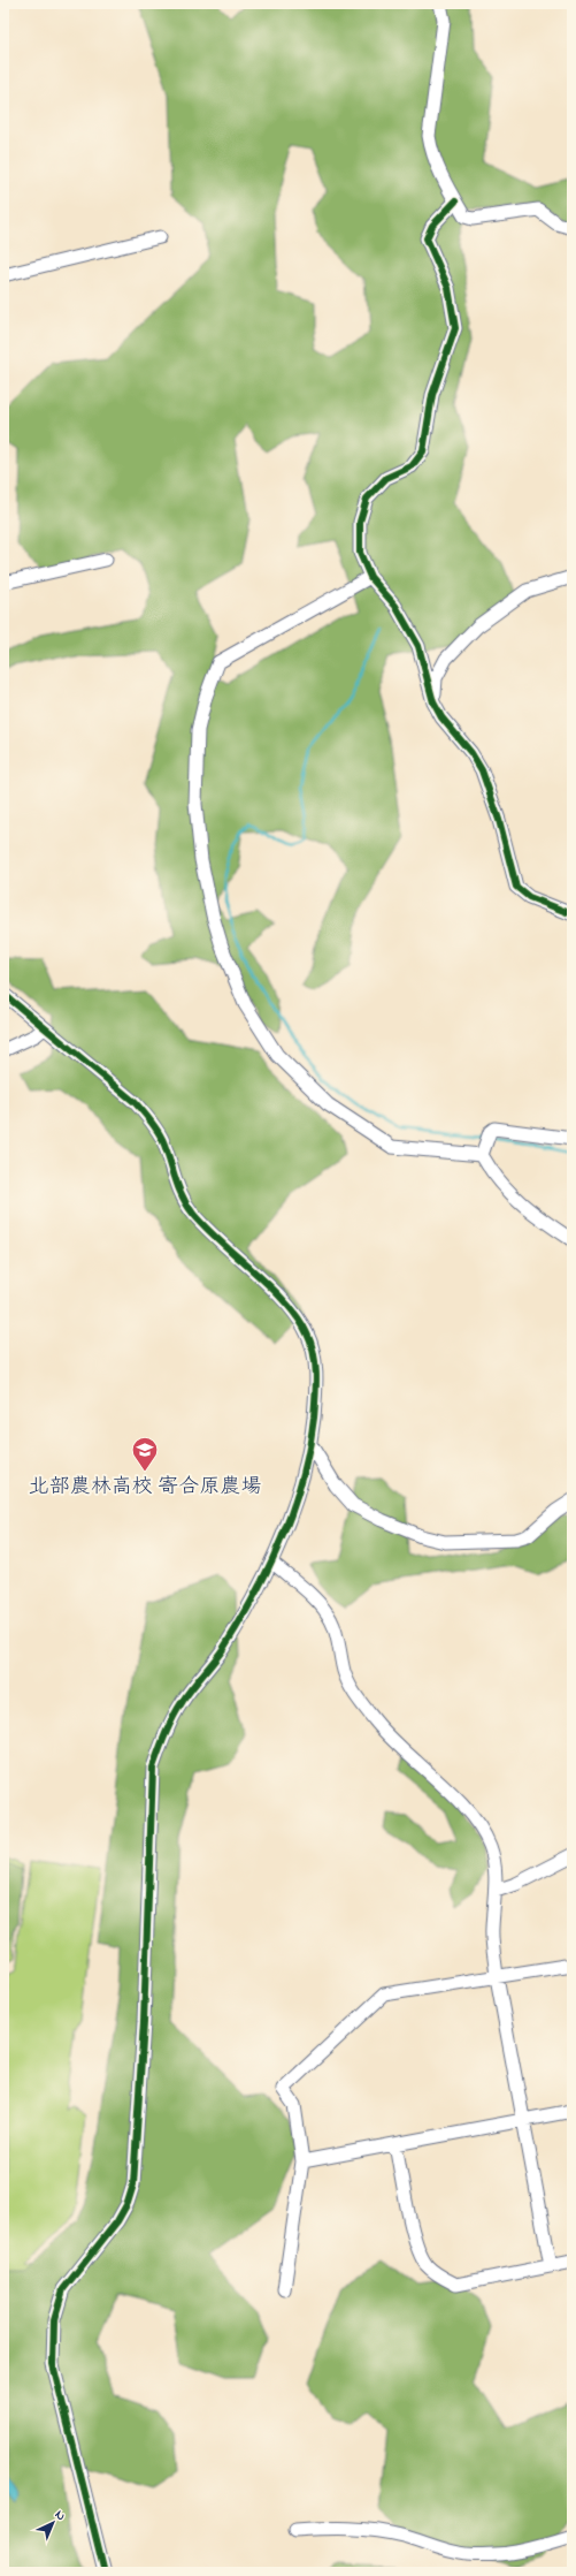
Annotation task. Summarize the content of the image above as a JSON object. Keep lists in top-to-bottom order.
{
  "places": {
    "school or university": ["北部農林高校 寄合原農場"]
  },
  "north": "top right"
}
